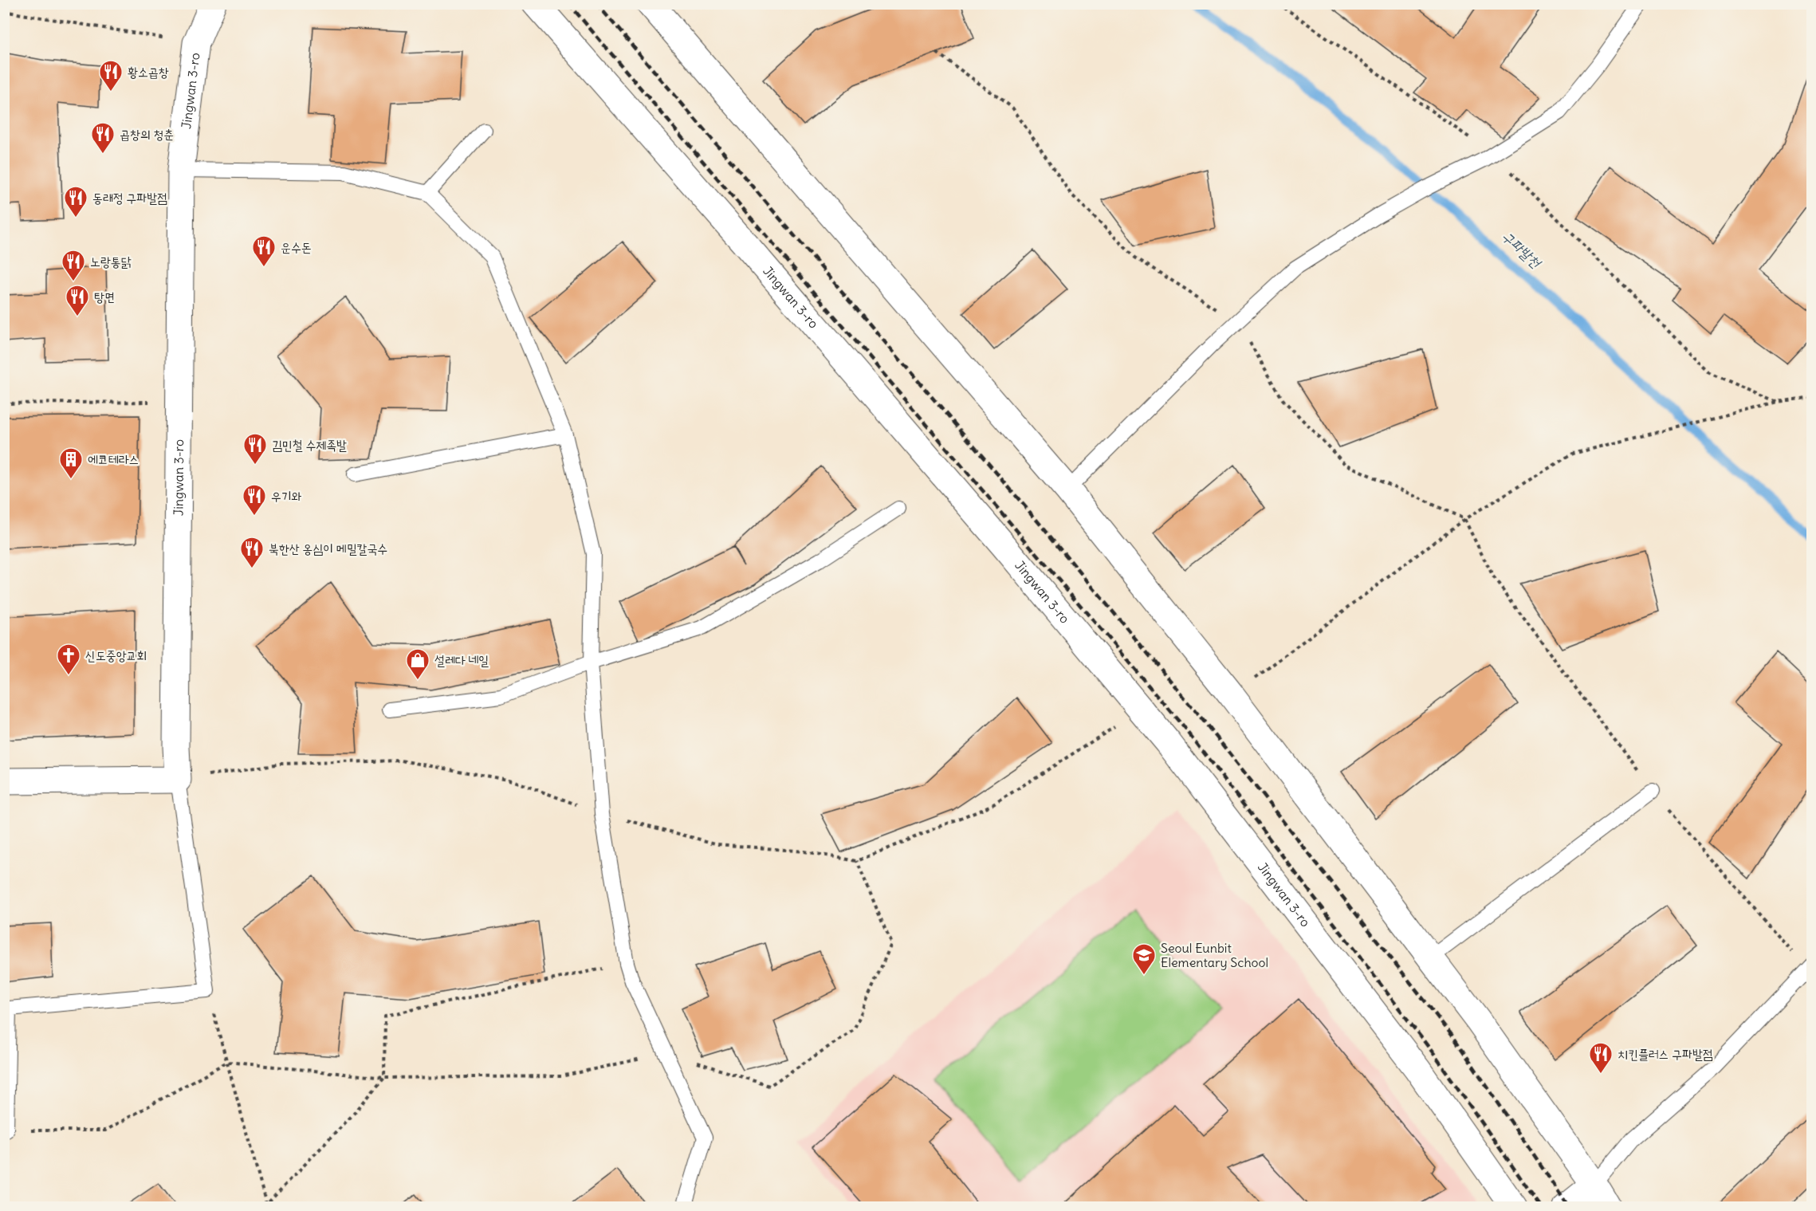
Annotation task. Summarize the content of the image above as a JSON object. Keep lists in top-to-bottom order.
{
  "streets": {
    "street": ["Jingwan 3-ro"]
  },
  "water": ["구파발천"],
  "places": {
    "restaurant": [
      "황소곱창",
      "곱창의 청춘",
      "동래정 구파발점",
      "운수돈",
      "노랑통닭",
      "탕면",
      "김민철 수제족발",
      "우기와",
      "북한산 옹심이 메밀칼국수",
      "치킨플러스 구파발점"
    ],
    "building": ["에코테라스"],
    "church": ["신도중앙교회"],
    "shop": ["설레다 네일"],
    "school or university": ["Seoul Eunbit Elementary School"]
  }
}
